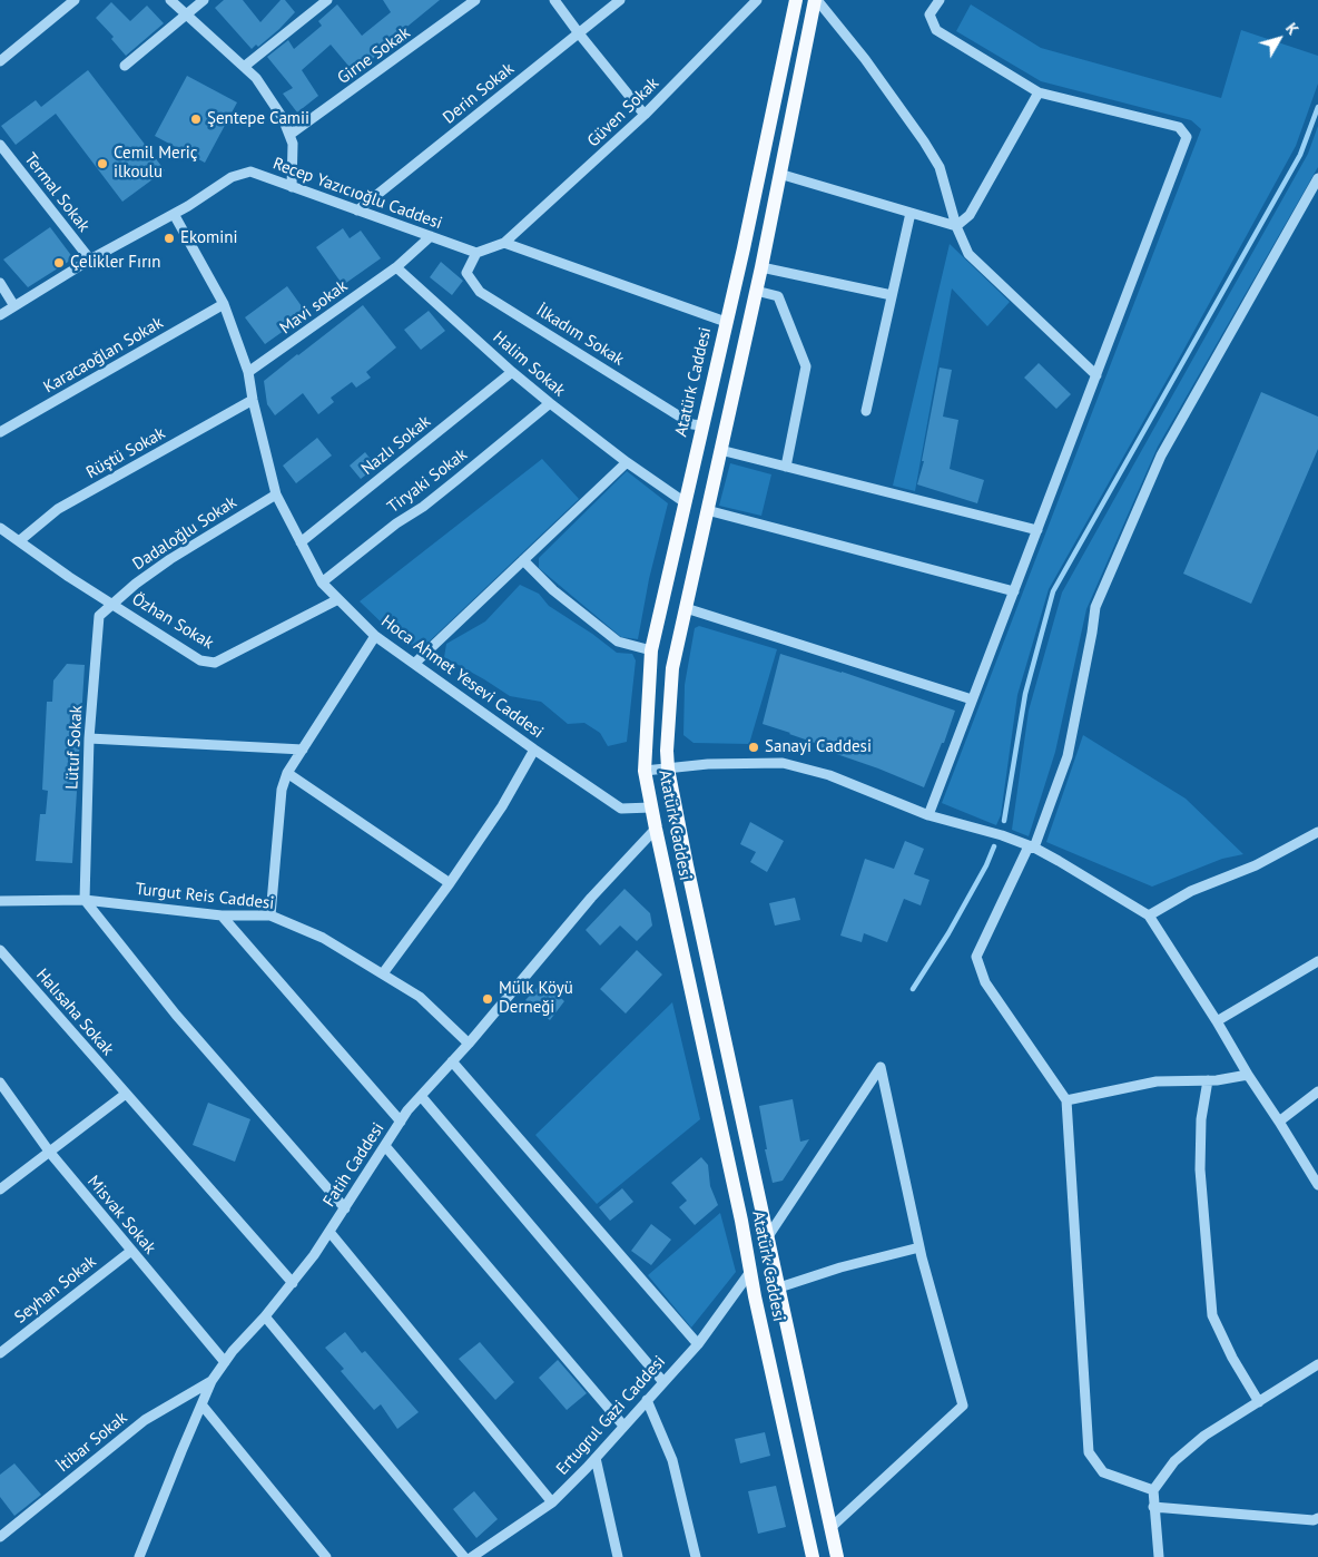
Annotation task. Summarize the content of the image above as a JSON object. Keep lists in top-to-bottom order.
{
  "streets": {
    "main road": ["Atatürk Caddesi"],
    "street": [
      "Girne Sokak",
      "Derin Sokak",
      "Güven Sokak",
      "Termal Sokak",
      "Recep Yazıcıoğlu Caddesi",
      "Mavi sokak",
      "İlkadım Sokak",
      "Karacaoğlan Sokak",
      "Halim Sokak",
      "Nazlı Sokak",
      "Rüştü Sokak",
      "Tiryaki Sokak",
      "Dadaloğlu Sokak",
      "Özhan Sokak",
      "Hoca Ahmet Yesevi Caddesi",
      "Lütuf Sokak",
      "Turgut Reis Caddesi",
      "Halısaha Sokak",
      "Fatih Caddesi",
      "Misvak Sokak",
      "Seyhan Sokak",
      "Ertugrul Gazi Caddesi",
      "İtibar Sokak"
    ]
  },
  "crossings": [
    ["Derin Sokak", "Recep Yazıcıoğlu Caddesi"],
    ["Termal Sokak", "Recep Yazıcıoğlu Caddesi"],
    ["Recep Yazıcıoğlu Caddesi", "İlkadım Sokak"],
    ["Recep Yazıcıoğlu Caddesi", "Hoca Ahmet Yesevi Caddesi"],
    ["Mavi sokak", "Halim Sokak"],
    ["Mavi sokak", "Hoca Ahmet Yesevi Caddesi"],
    ["İlkadım Sokak", "Atatürk Caddesi"],
    ["Karacaoğlan Sokak", "Hoca Ahmet Yesevi Caddesi"],
    ["Halim Sokak", "Atatürk Caddesi"],
    ["Halim Sokak", "Nazlı Sokak"],
    ["Halim Sokak", "Tiryaki Sokak"],
    ["Atatürk Caddesi", "Hoca Ahmet Yesevi Caddesi"],
    ["Atatürk Caddesi", "Fatih Caddesi"],
    ["Atatürk Caddesi", "Ertugrul Gazi Caddesi"],
    ["Nazlı Sokak", "Hoca Ahmet Yesevi Caddesi"],
    ["Rüştü Sokak", "Özhan Sokak"],
    ["Rüştü Sokak", "Hoca Ahmet Yesevi Caddesi"],
    ["Tiryaki Sokak", "Hoca Ahmet Yesevi Caddesi"],
    ["Dadaloğlu Sokak", "Özhan Sokak"],
    ["Dadaloğlu Sokak", "Hoca Ahmet Yesevi Caddesi"],
    ["Dadaloğlu Sokak", "Lütuf Sokak"],
    ["Özhan Sokak", "Hoca Ahmet Yesevi Caddesi"],
    ["Özhan Sokak", "Lütuf Sokak"],
    ["Lütuf Sokak", "Turgut Reis Caddesi"],
    ["Turgut Reis Caddesi", "Fatih Caddesi"],
    ["Halısaha Sokak", "Fatih Caddesi"],
    ["Fatih Caddesi", "Misvak Sokak"],
    ["Fatih Caddesi", "İtibar Sokak"],
    ["Misvak Sokak", "Seyhan Sokak"]
  ],
  "places": [
    "Şentepe Camii",
    "Cemil Meriç ilkoulu",
    "Ekomini",
    "Çelikler Fırın",
    "Sanayi Caddesi",
    "Mülk Köyü Derneği"
  ],
  "north": "top right"
}
